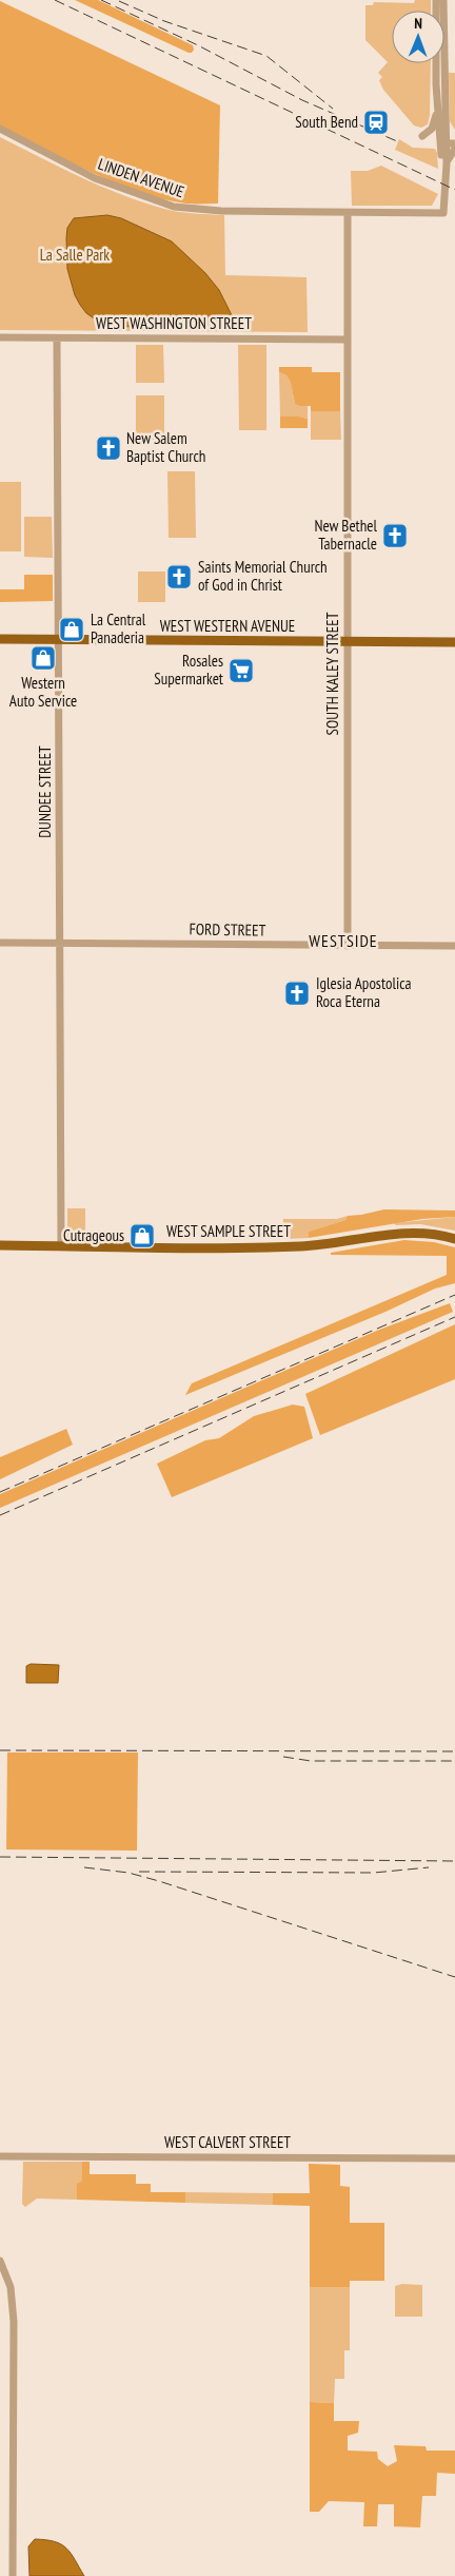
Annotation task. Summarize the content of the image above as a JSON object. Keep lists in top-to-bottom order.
{
  "streets": {
    "main road": ["WEST WESTERN AVENUE", "WEST SAMPLE STREET"],
    "street": [
      "LINDEN AVENUE",
      "WEST WASHINGTON STREET",
      "SOUTH KALEY STREET",
      "DUNDEE STREET",
      "FORD STREET",
      "WEST CALVERT STREET"
    ]
  },
  "crossings": [
    ["LINDEN AVENUE", "SOUTH KALEY STREET"],
    ["WEST WASHINGTON STREET", "SOUTH KALEY STREET"],
    ["WEST WASHINGTON STREET", "DUNDEE STREET"],
    ["WEST WESTERN AVENUE", "SOUTH KALEY STREET"],
    ["WEST WESTERN AVENUE", "DUNDEE STREET"],
    ["SOUTH KALEY STREET", "FORD STREET"],
    ["DUNDEE STREET", "FORD STREET"],
    ["DUNDEE STREET", "WEST SAMPLE STREET"]
  ],
  "districts": ["WESTSIDE"],
  "parks": ["La Salle Park"],
  "places": {
    "station": ["South Bend"],
    "church": [
      "New Salem Baptist Church",
      "New Bethel Tabernacle",
      "Saints Memorial Church of God in Christ",
      "Iglesia Apostolica Roca Eterna"
    ],
    "shop": ["La Central Panaderia", "Western Auto Service", "Cutrageous"],
    "supermarket": ["Rosales Supermarket"]
  },
  "north": "top"
}
